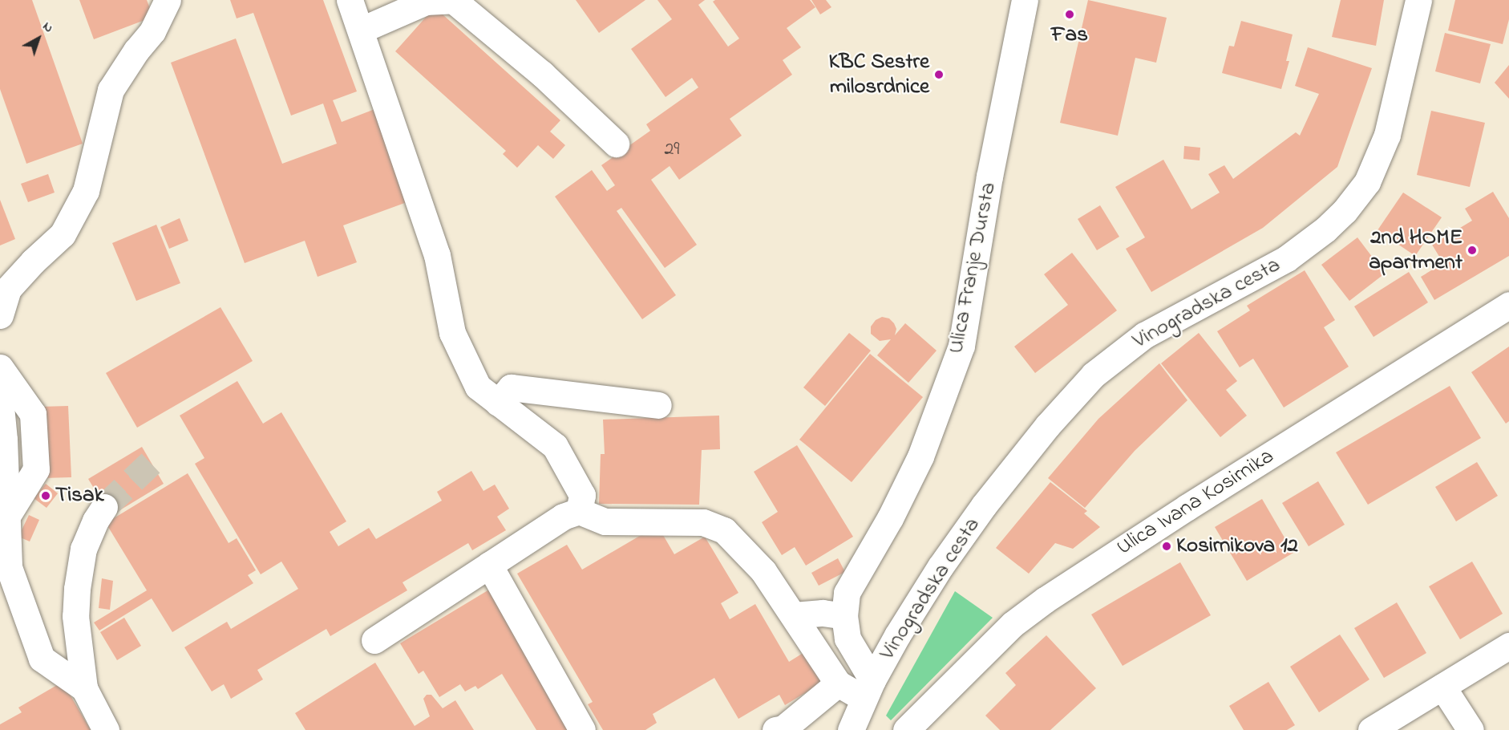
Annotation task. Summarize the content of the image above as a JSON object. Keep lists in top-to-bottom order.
{
  "streets": {
    "street": ["Ulica Franje Dursta", "Vinogradska cesta", "Ulica Ivana Kosirnika"]
  },
  "crossings": [
    ["Ulica Franje Dursta", "Vinogradska cesta"]
  ],
  "places": [
    "Fas",
    "KBC Sestre milosrdnice",
    "2nd HOME apartment",
    "Tisak",
    "Kosirnikova 12"
  ],
  "house_numbers": ["29"],
  "north": "top right"
}
